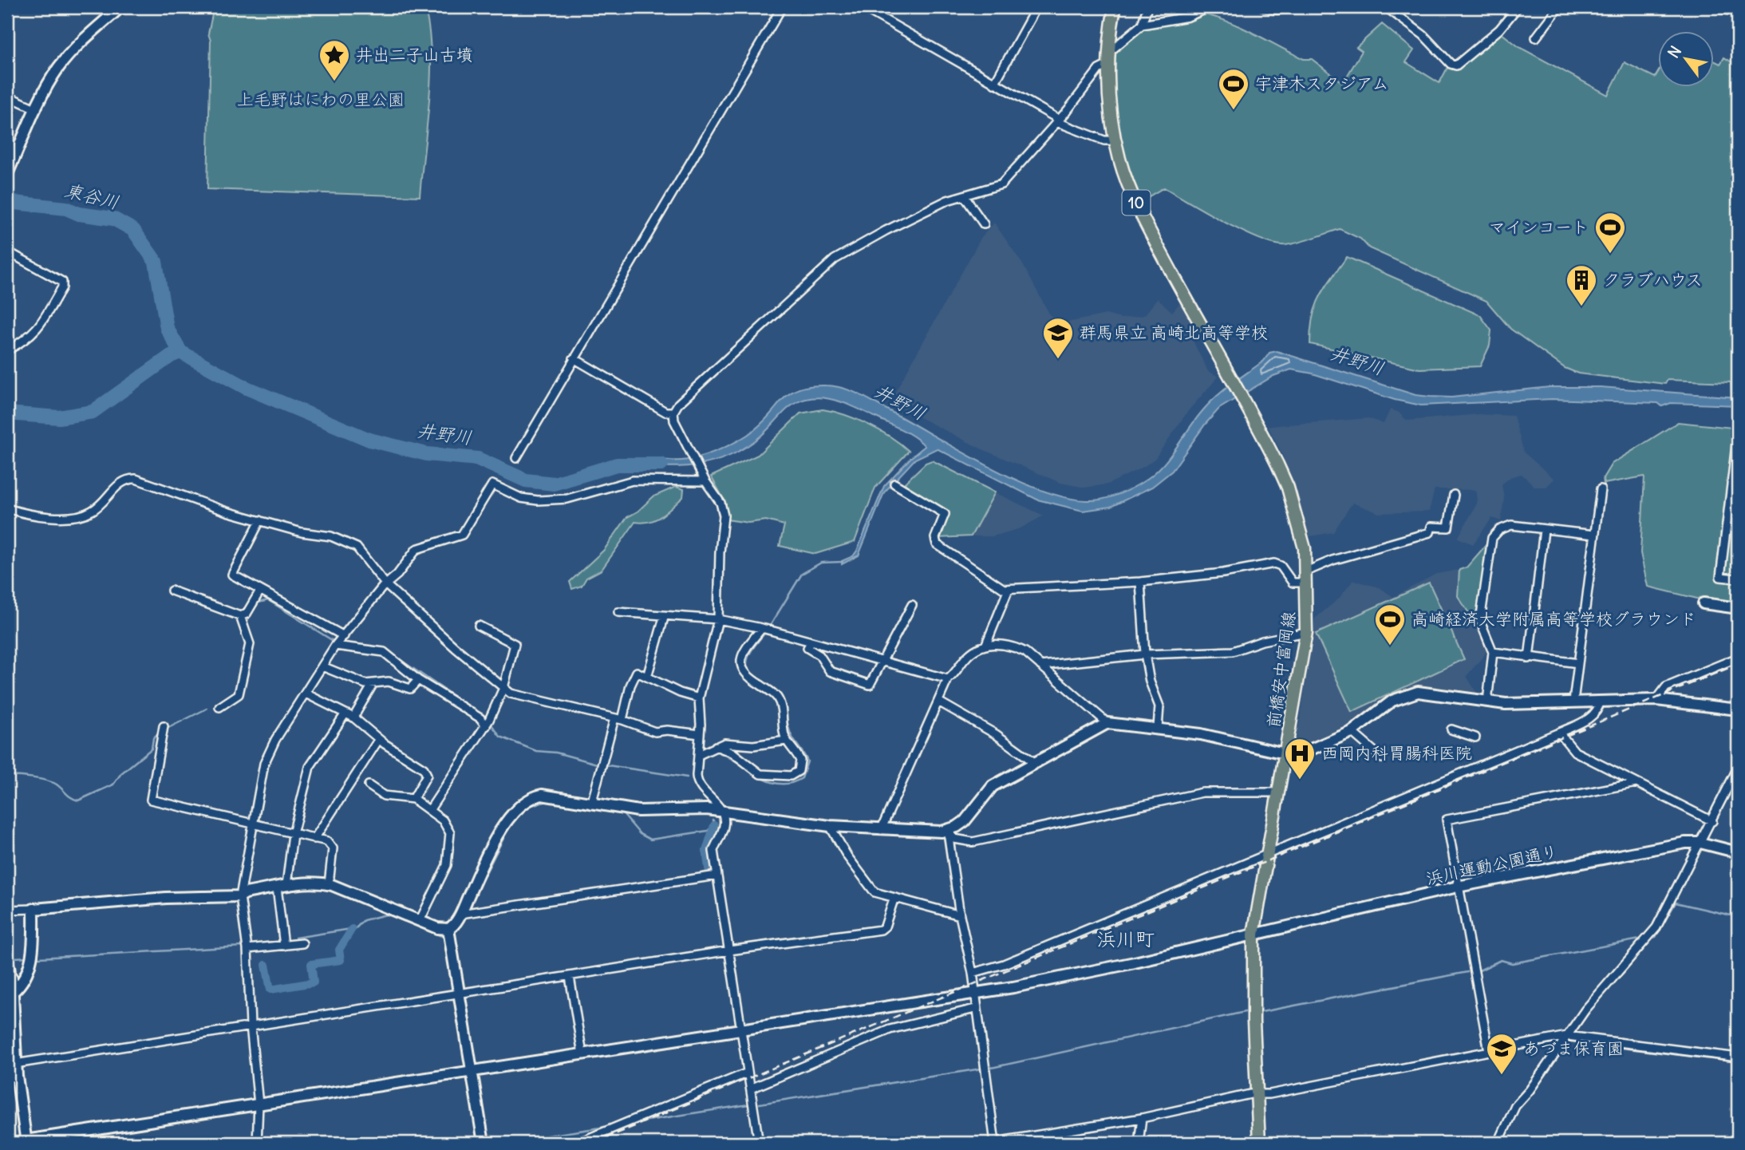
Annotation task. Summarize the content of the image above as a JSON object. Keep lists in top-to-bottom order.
{
  "streets": {
    "main road": ["10", "前橋安中富岡線"],
    "street": ["浜川運動公園通り"]
  },
  "crossings": [
    ["前橋安中富岡線", "浜川運動公園通り"]
  ],
  "districts": ["浜川町"],
  "water": ["東谷川", "井野川"],
  "parks": ["上毛野はにわの里公園"],
  "places": {
    "place": ["井出二子山古墳"],
    "sports": ["宇津木スタジアム", "マインコート", "高崎経済大学附属高等学校グラウンド"],
    "building": ["クラブハウス"],
    "school or university": ["群馬県立 高崎北高等学校", "あづま保育園"],
    "hospital": ["西岡内科胃腸科医院"]
  },
  "north": "top left"
}
